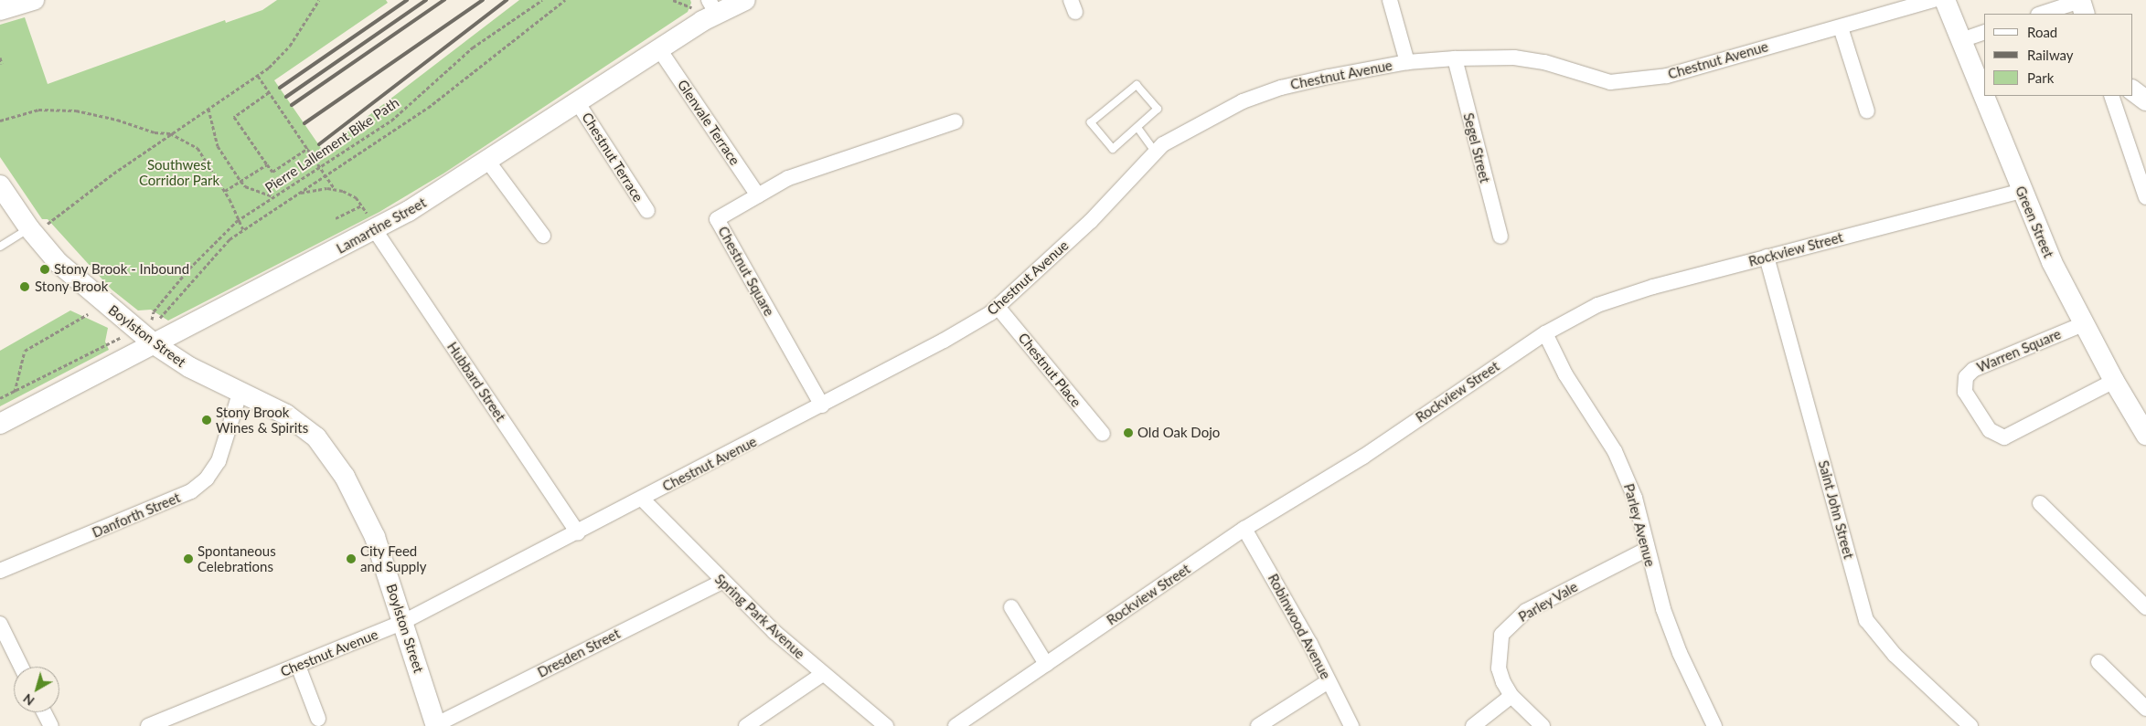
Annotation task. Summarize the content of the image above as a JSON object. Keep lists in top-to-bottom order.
{
  "streets": {
    "street": [
      "Chestnut Avenue",
      "Glenvale Terrace",
      "Segel Street",
      "Chestnut Terrace",
      "Green Street",
      "Lamartine Street",
      "Rockview Street",
      "Chestnut Square",
      "Boylston Street",
      "Warren Square",
      "Chestnut Place",
      "Hubbard Street",
      "Saint John Street",
      "Danforth Street",
      "Parley Avenue",
      "Parley Vale",
      "Spring Park Avenue",
      "Robinwood Avenue",
      "Dresden Street"
    ],
    "path": ["Pierre Lallement Bike Path"]
  },
  "crossings": [
    ["Chestnut Avenue", "Segel Street"],
    ["Chestnut Avenue", "Chestnut Square"],
    ["Chestnut Avenue", "Boylston Street"],
    ["Chestnut Avenue", "Chestnut Place"],
    ["Chestnut Avenue", "Hubbard Street"],
    ["Chestnut Avenue", "Spring Park Avenue"],
    ["Glenvale Terrace", "Lamartine Street"],
    ["Glenvale Terrace", "Chestnut Square"],
    ["Chestnut Terrace", "Lamartine Street"],
    ["Green Street", "Rockview Street"],
    ["Green Street", "Warren Square"],
    ["Lamartine Street", "Boylston Street"],
    ["Lamartine Street", "Hubbard Street"],
    ["Rockview Street", "Saint John Street"],
    ["Rockview Street", "Parley Avenue"],
    ["Rockview Street", "Robinwood Avenue"],
    ["Boylston Street", "Danforth Street"],
    ["Boylston Street", "Dresden Street"],
    ["Parley Avenue", "Parley Vale"],
    ["Spring Park Avenue", "Dresden Street"]
  ],
  "parks": ["Southwest Corridor Park"],
  "places": [
    "Stony Brook - Inbound",
    "Stony Brook",
    "Stony Brook Wines & Spirits",
    "Old Oak Dojo",
    "Spontaneous Celebrations",
    "City Feed and Supply"
  ],
  "legend": ["Road", "Railway", "Park"],
  "north": "bottom left"
}
